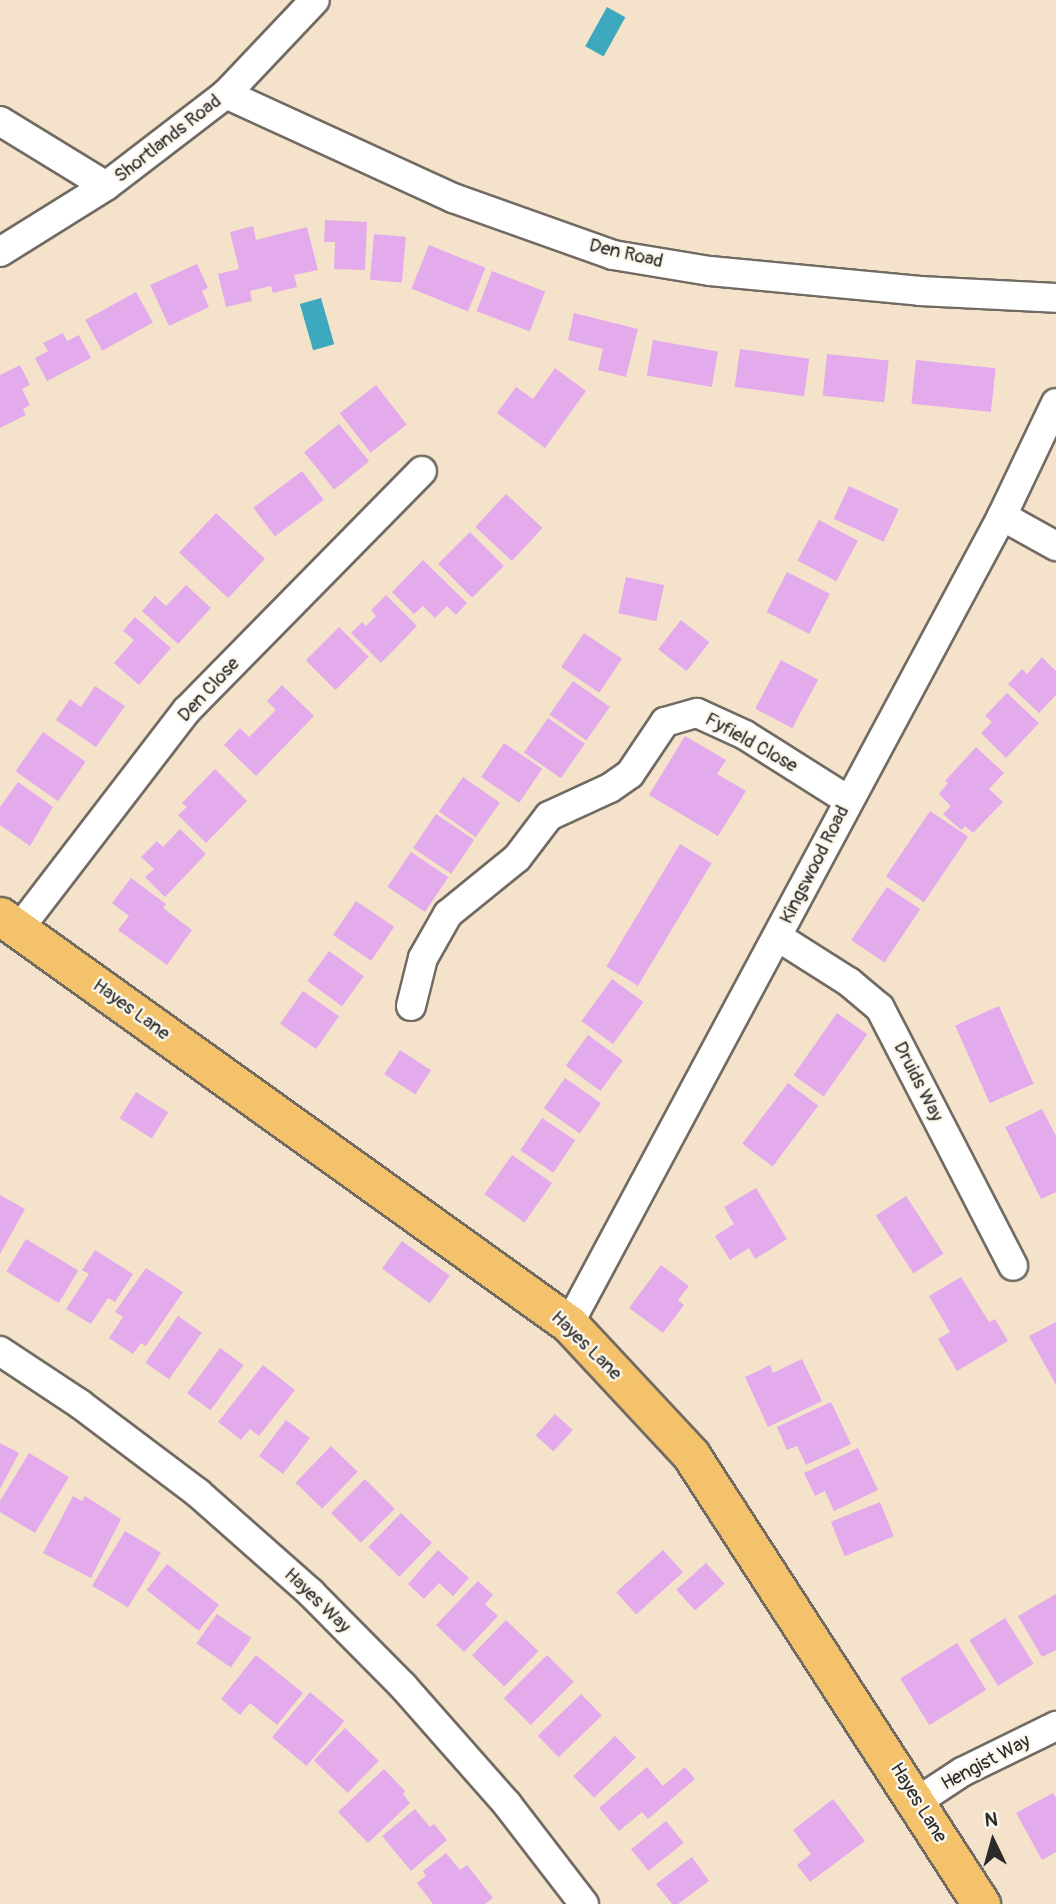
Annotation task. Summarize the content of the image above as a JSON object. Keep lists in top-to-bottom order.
{
  "streets": {
    "main road": ["Hayes Lane"],
    "street": [
      "Shortlands Road",
      "Den Road",
      "Den Close",
      "Fyfield Close",
      "Kingswood Road",
      "Druids Way",
      "Hayes Way",
      "Hengist Way"
    ]
  },
  "crossings": [
    ["Shortlands Road", "Den Road"],
    ["Den Close", "Hayes Lane"],
    ["Fyfield Close", "Kingswood Road"],
    ["Kingswood Road", "Hayes Lane"],
    ["Kingswood Road", "Druids Way"],
    ["Hayes Lane", "Hengist Way"]
  ],
  "north": "top"
}
